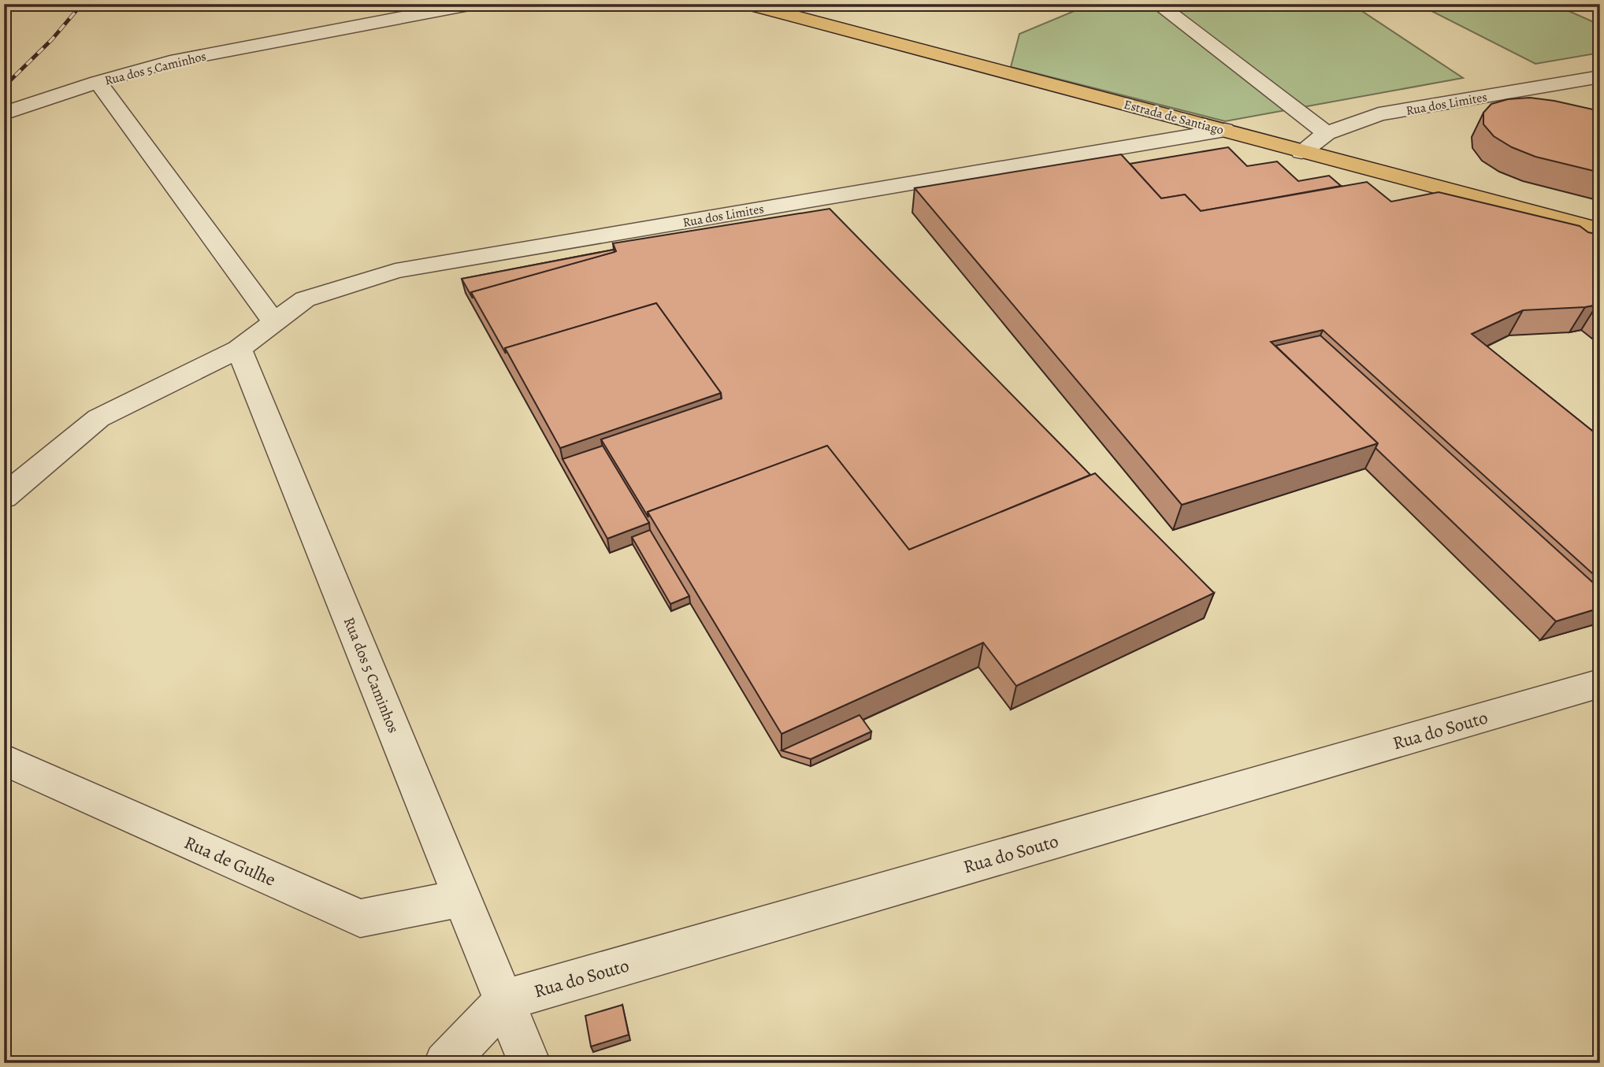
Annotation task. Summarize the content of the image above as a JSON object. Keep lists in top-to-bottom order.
{
  "streets": {
    "main road": ["Estrada de Santiago"],
    "street": [
      "Rua dos 5 Caminhos",
      "Rua dos Limites",
      "Rua do Souto",
      "Rua de Gulhe"
    ]
  },
  "crossings": [
    ["Rua dos 5 Caminhos", "Rua dos Limites"],
    ["Rua dos 5 Caminhos", "Rua do Souto"],
    ["Rua dos 5 Caminhos", "Rua de Gulhe"],
    ["Rua dos Limites", "Estrada de Santiago"]
  ]
}
